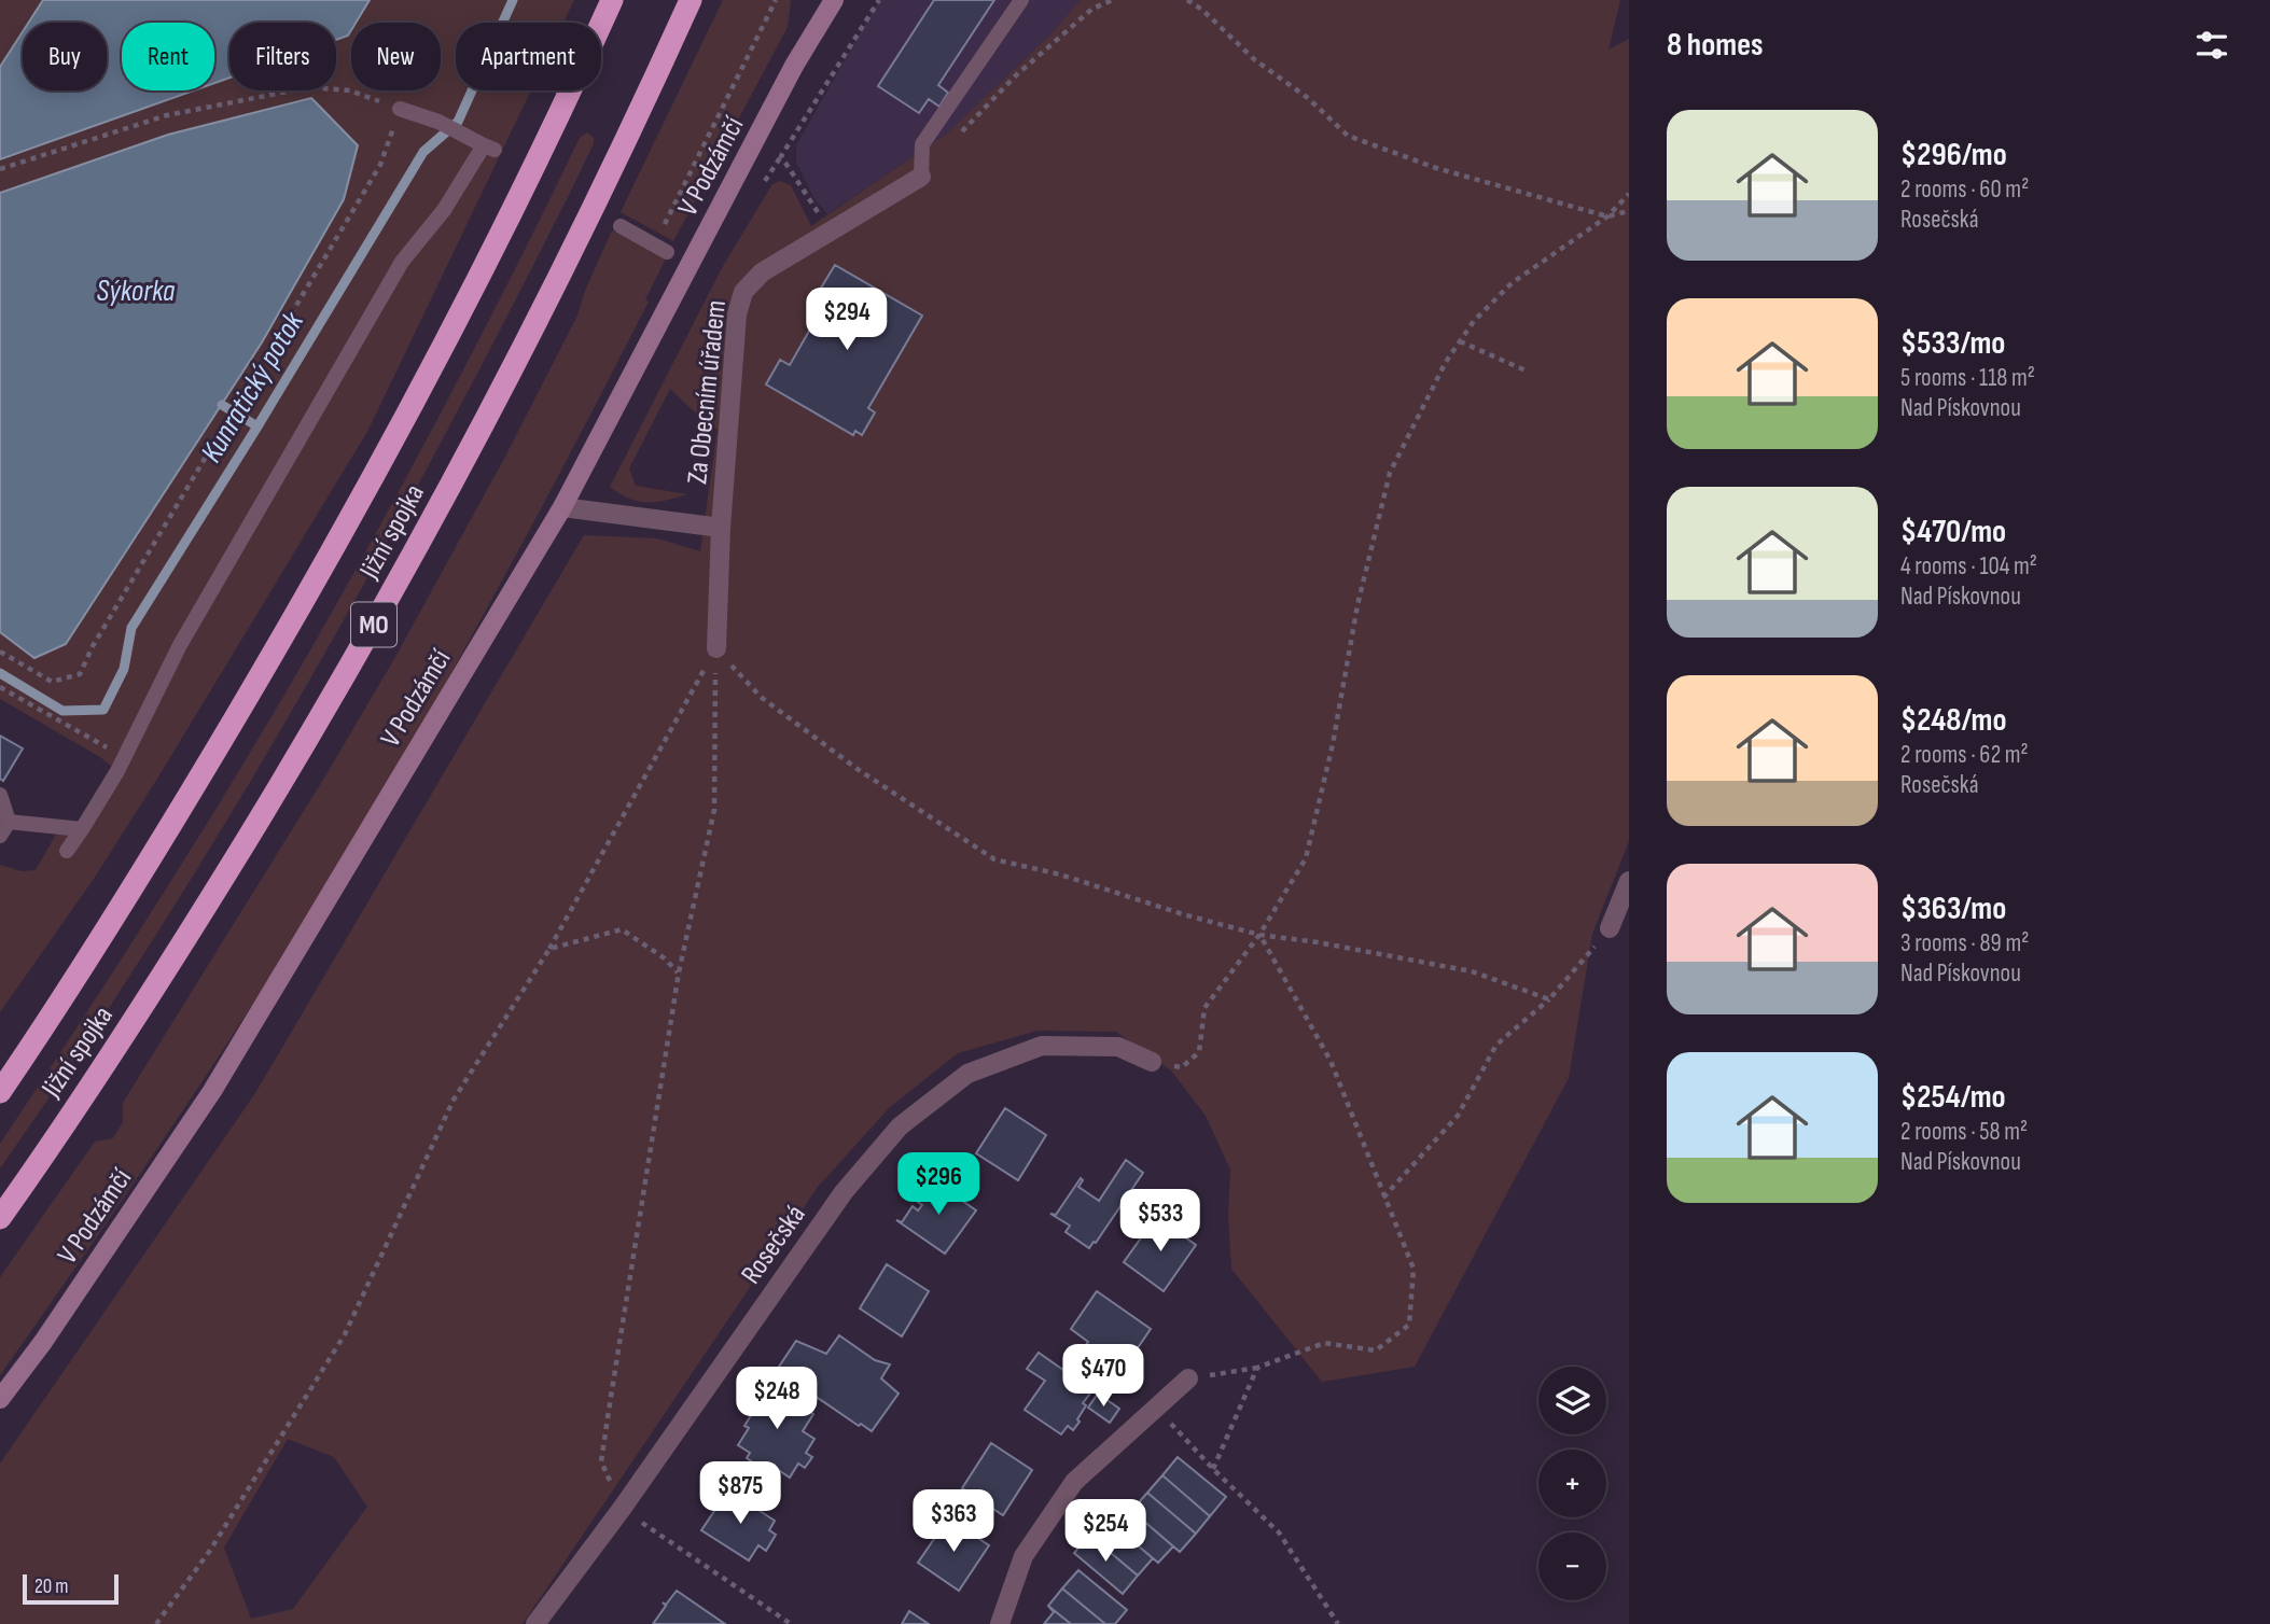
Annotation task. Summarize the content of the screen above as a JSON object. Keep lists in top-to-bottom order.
{
  "streets": {
    "highway": ["Jižní spojka", "MO"],
    "street": ["V Podzámčí", "Za Obecním úřadem", "Rosečská"]
  },
  "crossings": [
    ["V Podzámčí", "Za Obecním úřadem"]
  ],
  "water": ["Sýkorka", "Kunratický potok"],
  "scale_bar": "20 m",
  "page": {
    "heading": "8 homes",
    "chip": [
      "Buy",
      "Rent",
      "Filters",
      "New",
      "Apartment"
    ],
    "list": [
      {
        "name": "$296/mo",
        "note": "2 rooms · 60 m² · Rosečská"
      },
      {
        "name": "$533/mo",
        "note": "5 rooms · 118 m² · Nad Pískovnou"
      },
      {
        "name": "$470/mo",
        "note": "4 rooms · 104 m² · Nad Pískovnou"
      },
      {
        "name": "$248/mo",
        "note": "2 rooms · 62 m² · Rosečská"
      },
      {
        "name": "$363/mo",
        "note": "3 rooms · 89 m² · Nad Pískovnou"
      },
      {
        "name": "$254/mo",
        "note": "2 rooms · 58 m² · Nad Pískovnou"
      }
    ],
    "price": [
      "$294",
      "$296",
      "$533",
      "$470",
      "$248",
      "$875",
      "$363",
      "$254"
    ],
    "map_buttons": ["+", "−"],
    "scale": "20 m"
  }
}
